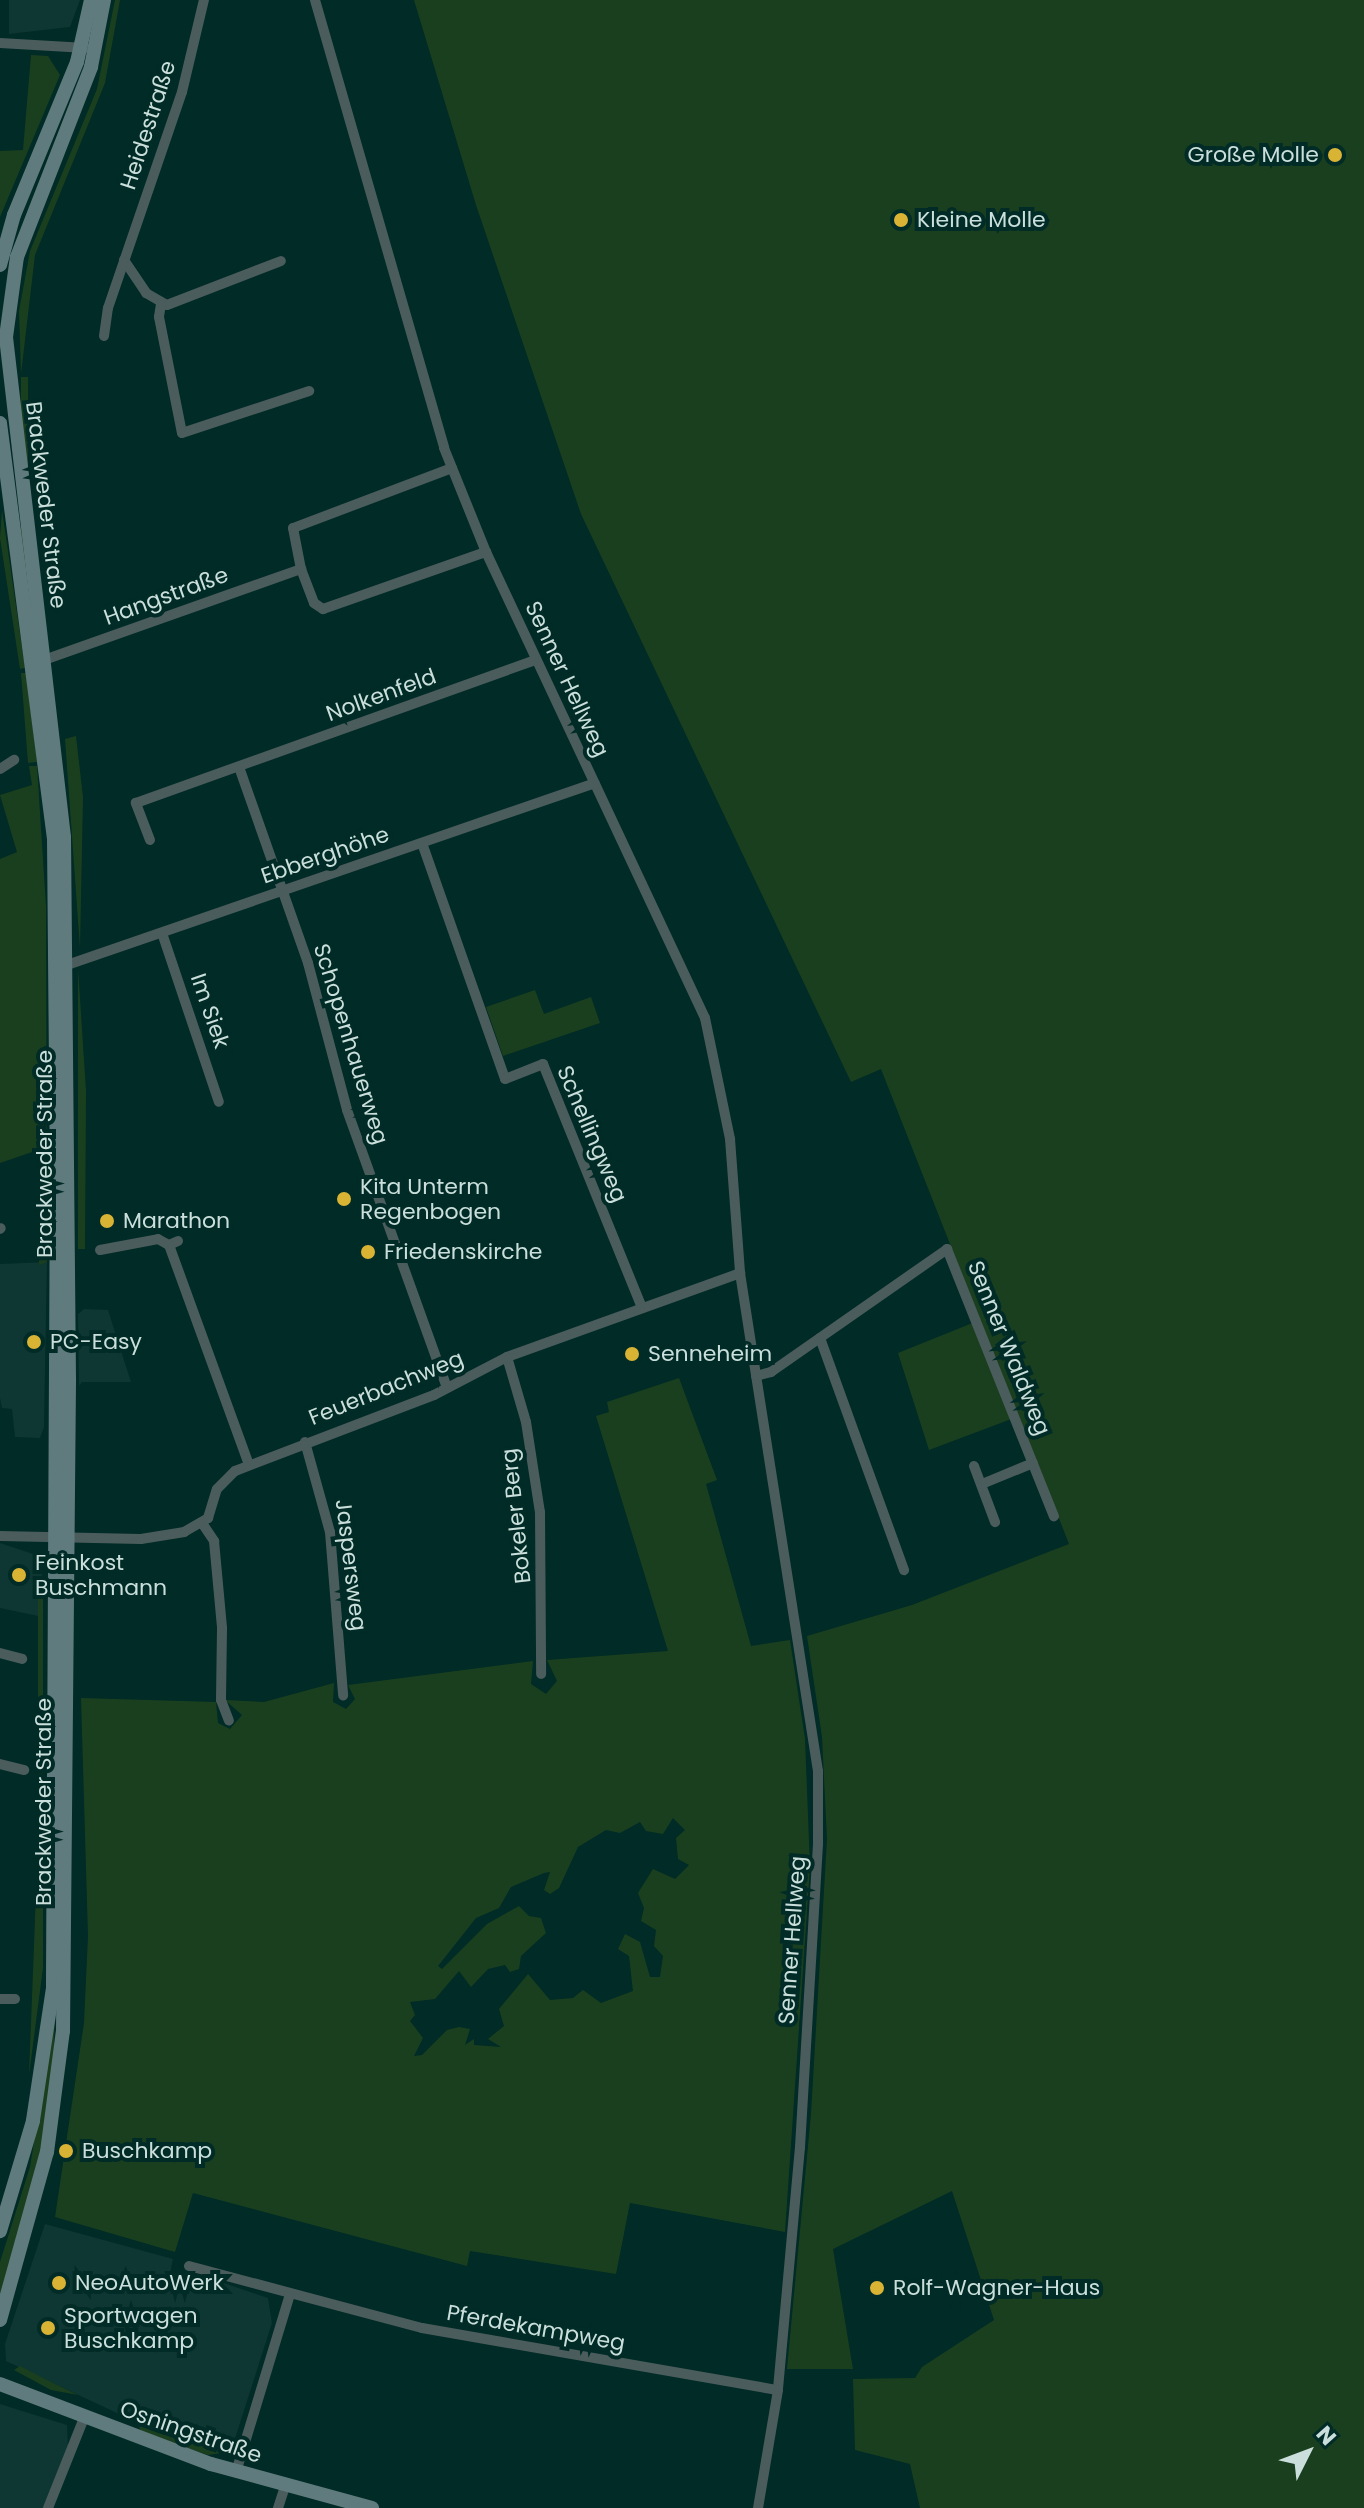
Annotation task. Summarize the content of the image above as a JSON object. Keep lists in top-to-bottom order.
{
  "streets": {
    "main road": ["Brackweder Straße", "Osningstraße"],
    "street": [
      "Heidestraße",
      "Hangstraße",
      "Senner Hellweg",
      "Nolkenfeld",
      "Ebberghöhe",
      "Im Siek",
      "Schopenhauerweg",
      "Schellingweg",
      "Senner Waldweg",
      "Feuerbachweg",
      "Bokeler Berg",
      "Jaspersweg",
      "Pferdekampweg"
    ]
  },
  "crossings": [
    ["Brackweder Straße", "Hangstraße"],
    ["Brackweder Straße", "Ebberghöhe"],
    ["Senner Hellweg", "Nolkenfeld"],
    ["Senner Hellweg", "Ebberghöhe"],
    ["Senner Hellweg", "Feuerbachweg"],
    ["Senner Hellweg", "Pferdekampweg"],
    ["Ebberghöhe", "Im Siek"],
    ["Ebberghöhe", "Schopenhauerweg"],
    ["Ebberghöhe", "Schellingweg"],
    ["Schopenhauerweg", "Feuerbachweg"],
    ["Schellingweg", "Feuerbachweg"],
    ["Feuerbachweg", "Bokeler Berg"],
    ["Feuerbachweg", "Jaspersweg"]
  ],
  "places": [
    "Große Molle",
    "Kleine Molle",
    "Kita Unterm Regenbogen",
    "Marathon",
    "Friedenskirche",
    "PC-Easy",
    "Senneheim",
    "Feinkost Buschmann",
    "Buschkamp",
    "NeoAutoWerk",
    "Rolf-Wagner-Haus",
    "Sportwagen Buschkamp"
  ],
  "north": "top right"
}
